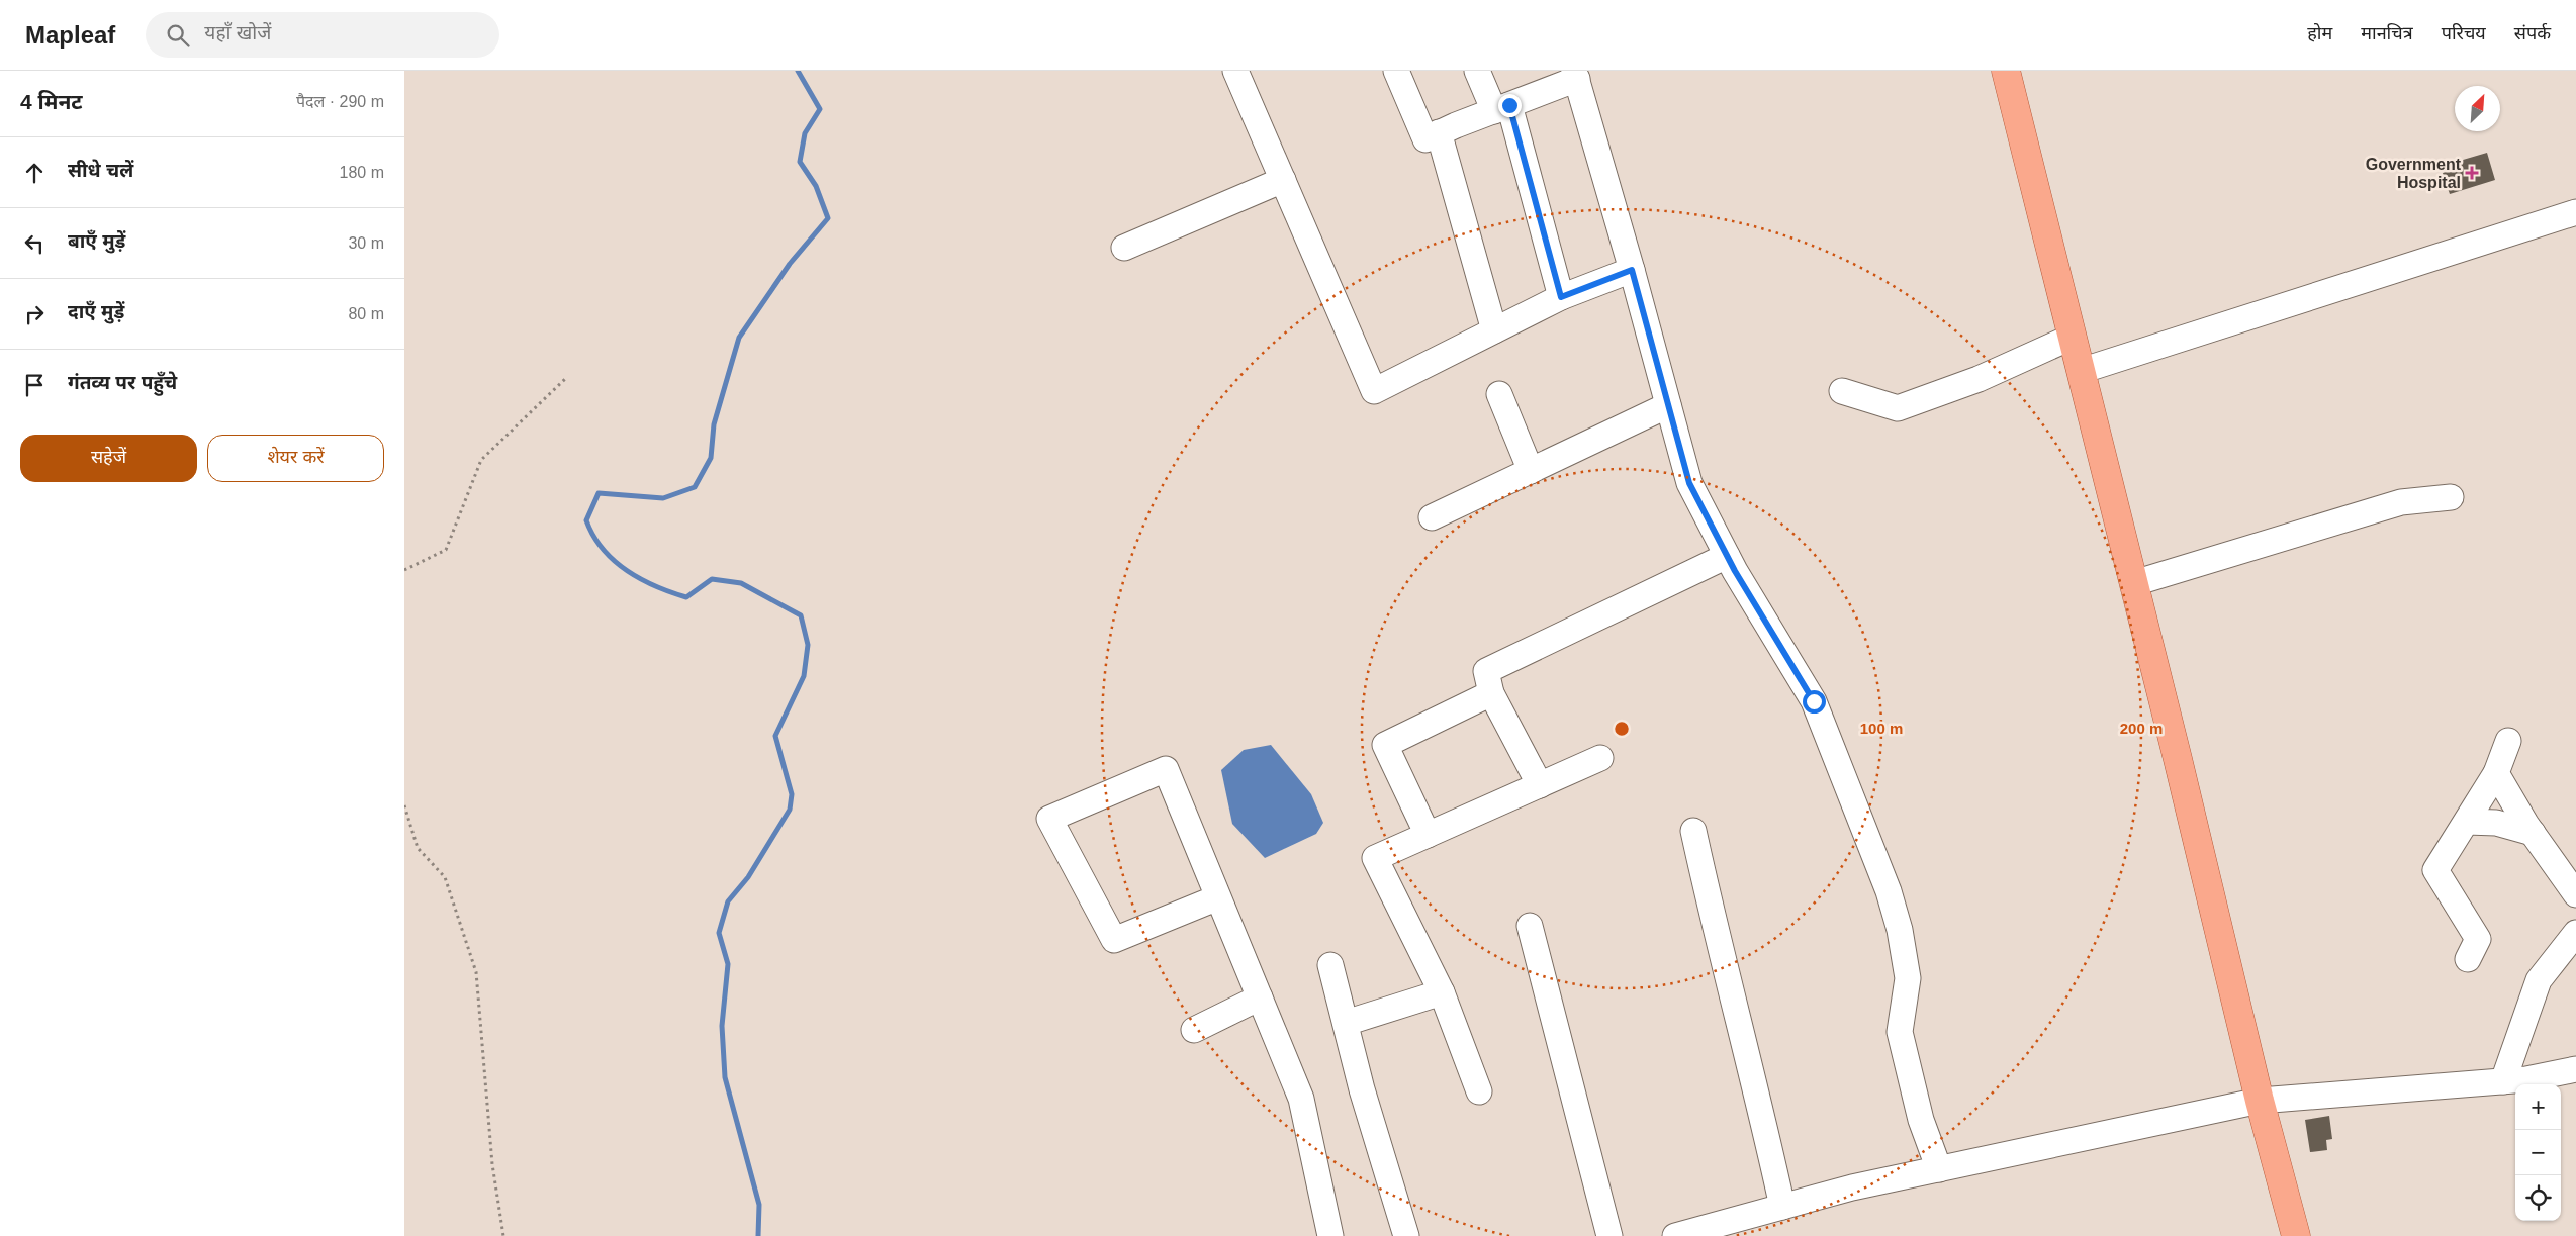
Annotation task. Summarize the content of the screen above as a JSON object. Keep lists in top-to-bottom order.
{
  "places": {
    "health": ["Government Hospital"]
  },
  "north": "top right",
  "page": {
    "header": "Mapleaf",
    "search": "यहाँ खोजें",
    "nav": [
      "होम",
      "मानचित्र",
      "परिचय",
      "संपर्क"
    ],
    "heading": ["4 मिनट", "पैदल · 290 m"],
    "list": [
      ["सीधे चलें", "180 m"],
      ["बाएँ मुड़ें", "30 m"],
      ["दाएँ मुड़ें", "80 m"],
      "गंतव्य पर पहुँचे"
    ],
    "buttons": ["सहेजें", "शेयर करें"],
    "map_buttons": ["+", "−"]
  },
  "rings": ["100 m", "200 m"]
}
